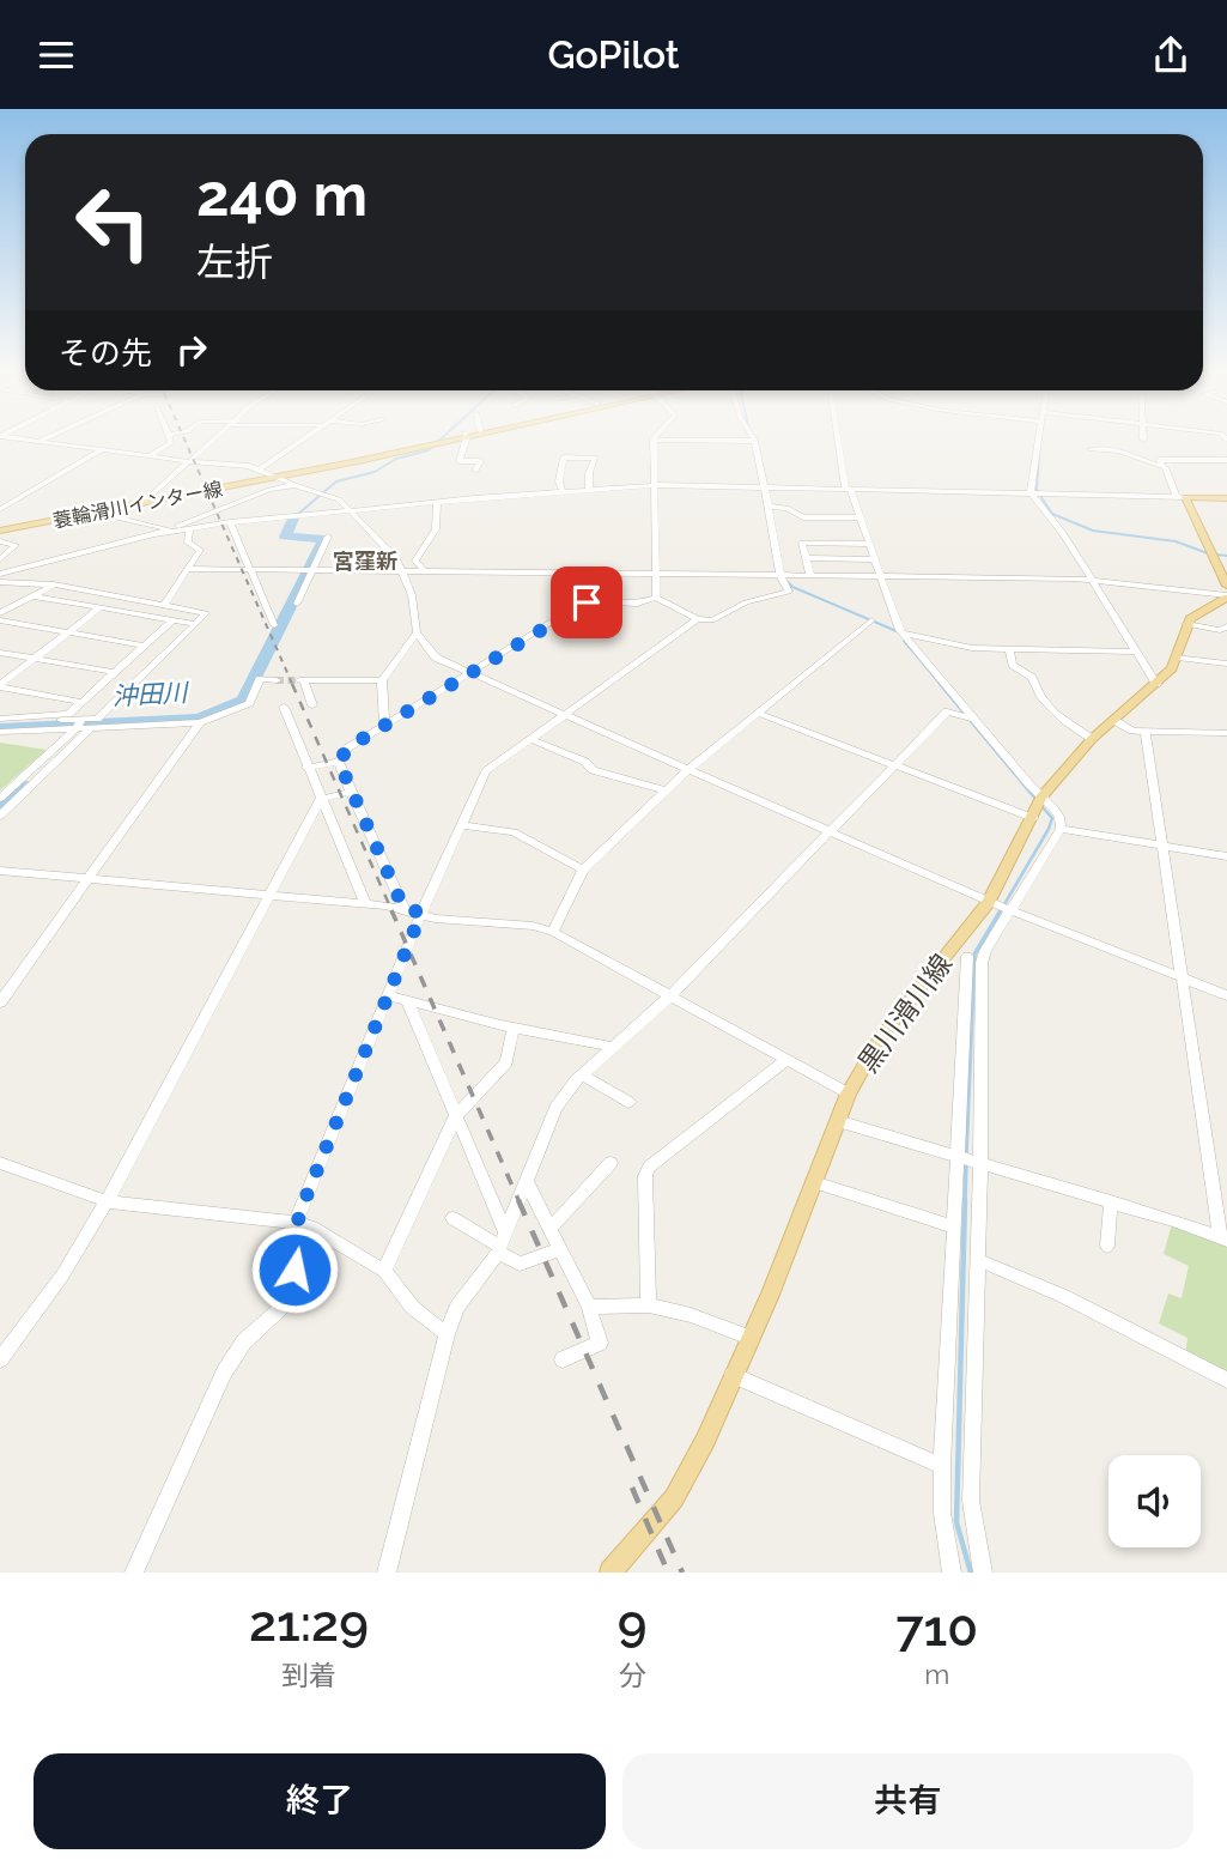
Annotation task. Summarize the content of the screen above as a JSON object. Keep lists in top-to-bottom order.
{
  "streets": {
    "main road": ["蓑輪滑川インター線", "黒川滑川線"]
  },
  "districts": ["宮窪新"],
  "water": ["沖田川"],
  "page": {
    "header": "GoPilot",
    "turn": ["240 m", "左折"],
    "then": "その先",
    "eta": [
      "21:29",
      "到着",
      "9",
      "分",
      "710",
      "m"
    ],
    "buttons": ["終了", "共有"]
  }
}
